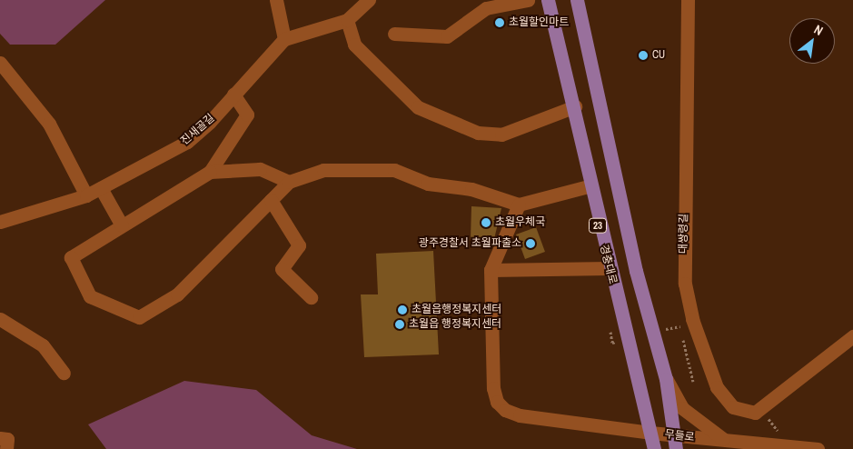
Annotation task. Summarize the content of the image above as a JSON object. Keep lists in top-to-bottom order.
{
  "streets": {
    "main road": ["23", "경충대로"],
    "street": ["진새골길", "대쌍령길", "무들로"]
  },
  "crossings": [
    ["경충대로", "무들로"]
  ],
  "places": [
    "초월할인마트",
    "CU",
    "초월우체국",
    "광주경찰서 초월파출소",
    "초월읍행정복지센터",
    "초월읍 행정복지센터"
  ],
  "north": "top right"
}
